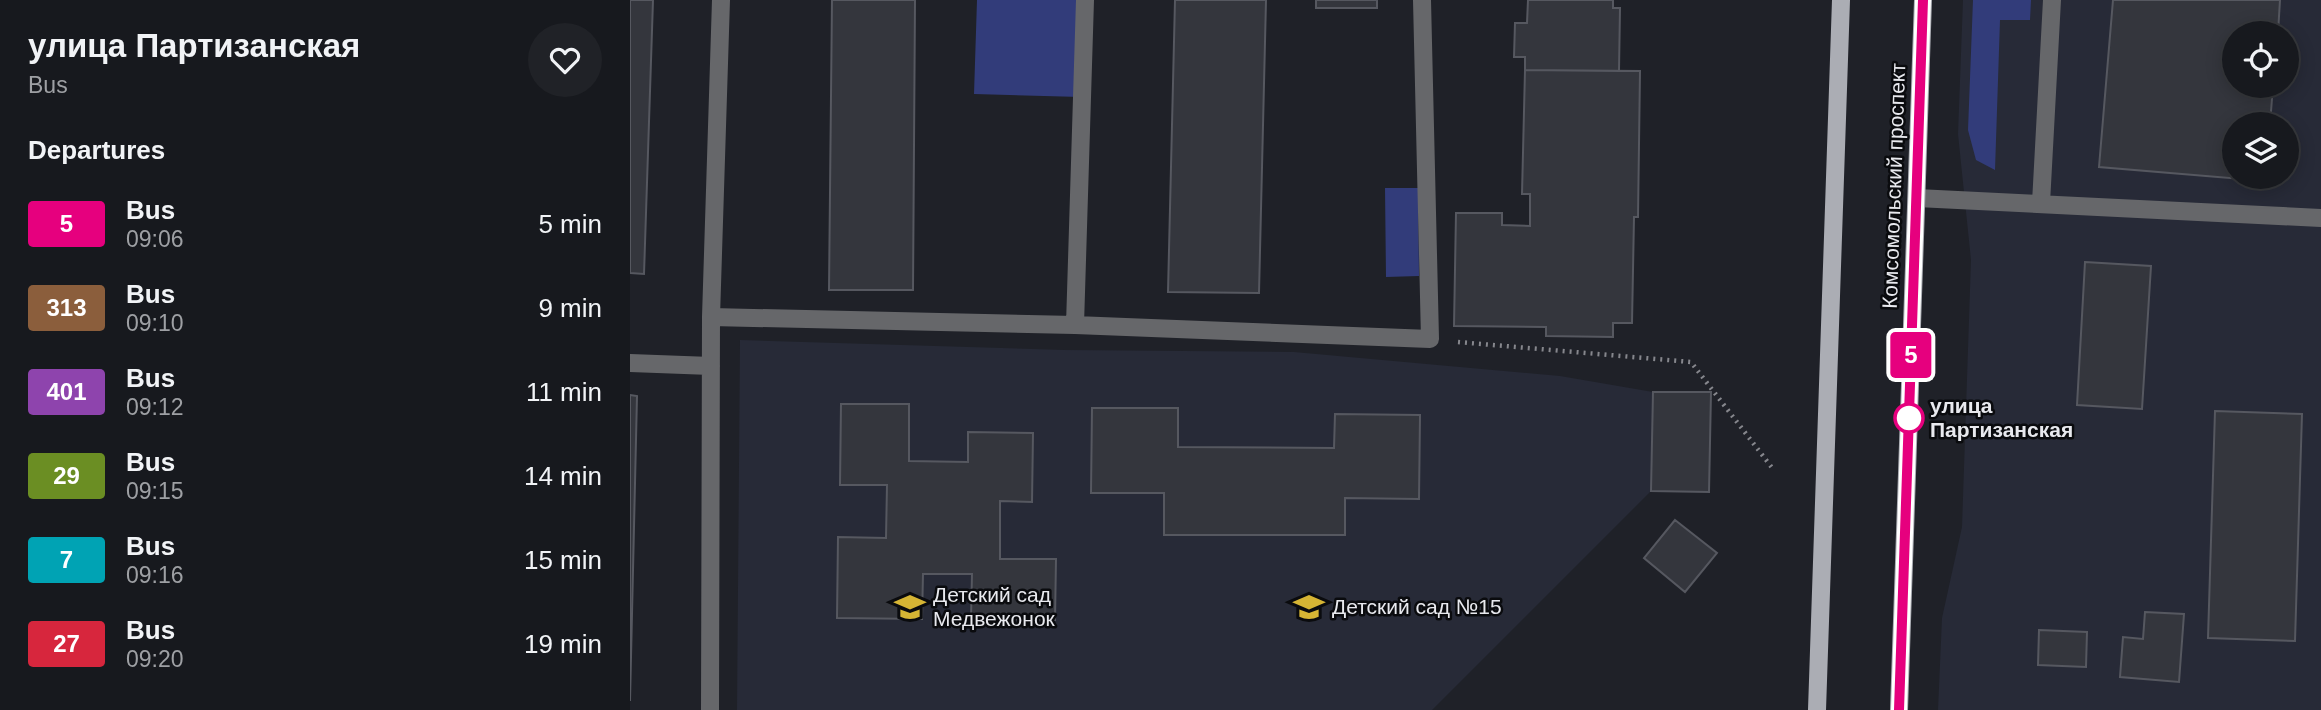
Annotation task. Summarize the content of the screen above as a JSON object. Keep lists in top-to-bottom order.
{
  "streets": {
    "main road": ["Комсомольский проспект"]
  },
  "places": {
    "other": ["улица Партизанская"],
    "school or university": ["Детский сад Медвежонок", "Детский сад №15"]
  },
  "lines": ["bus line 5"],
  "page": {
    "heading": [
      ["улица Партизанская", "Bus"],
      "Departures"
    ],
    "on_map": "5",
    "list": [
      {
        "mark": "5",
        "name": "Bus",
        "note": "09:06",
        "value": "5 min"
      },
      {
        "mark": "313",
        "name": "Bus",
        "note": "09:10",
        "value": "9 min"
      },
      {
        "mark": "401",
        "name": "Bus",
        "note": "09:12",
        "value": "11 min"
      },
      {
        "mark": "29",
        "name": "Bus",
        "note": "09:15",
        "value": "14 min"
      },
      {
        "mark": "7",
        "name": "Bus",
        "note": "09:16",
        "value": "15 min"
      },
      {
        "mark": "27",
        "name": "Bus",
        "note": "09:20",
        "value": "19 min"
      }
    ]
  }
}
